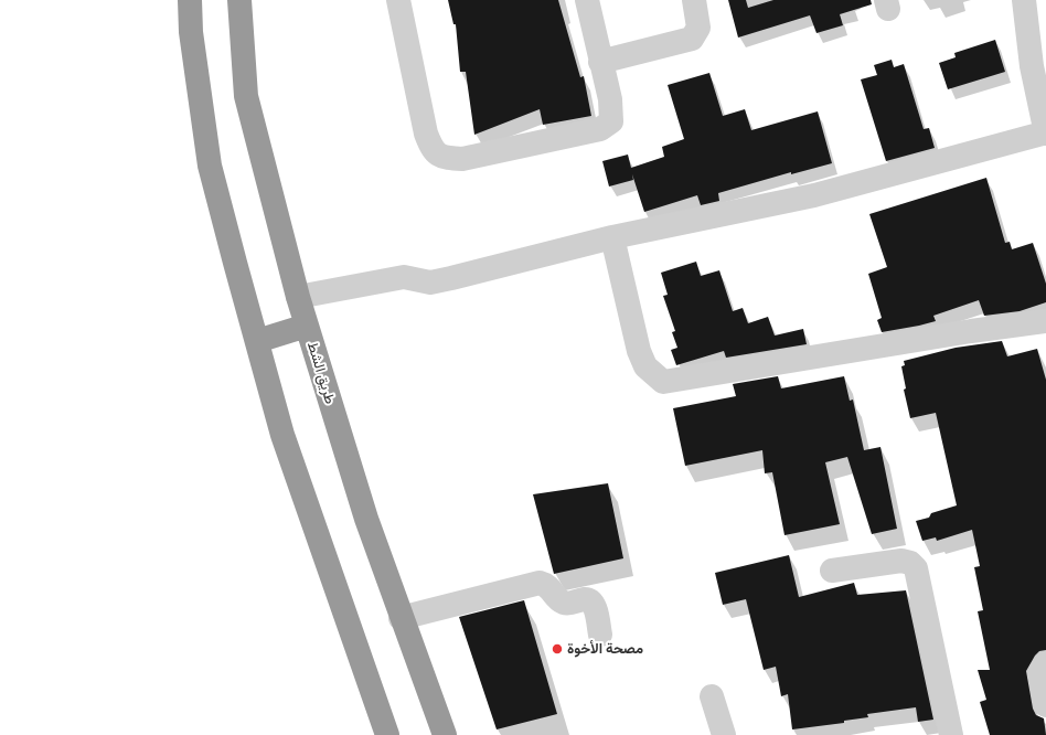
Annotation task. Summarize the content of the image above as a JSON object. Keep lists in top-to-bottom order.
{
  "streets": {
    "highway": ["طريق الشط"]
  },
  "places": ["مصحة الأخوة"]
}
